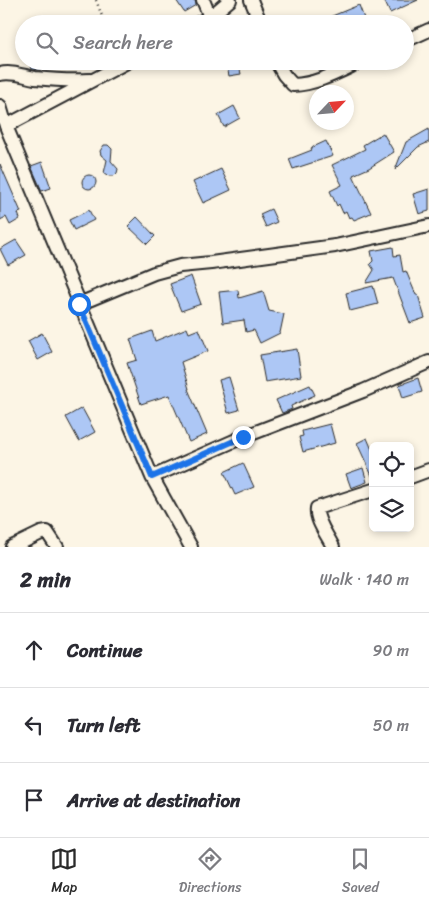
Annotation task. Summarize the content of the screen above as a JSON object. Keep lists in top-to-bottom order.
{
  "north": "top right",
  "page": {
    "search": "Search here",
    "heading": ["2 min", "Walk · 140 m"],
    "list": [
      ["Continue", "90 m"],
      ["Turn left", "50 m"],
      "Arrive at destination"
    ],
    "nav": ["Map", "Directions", "Saved"]
  }
}
